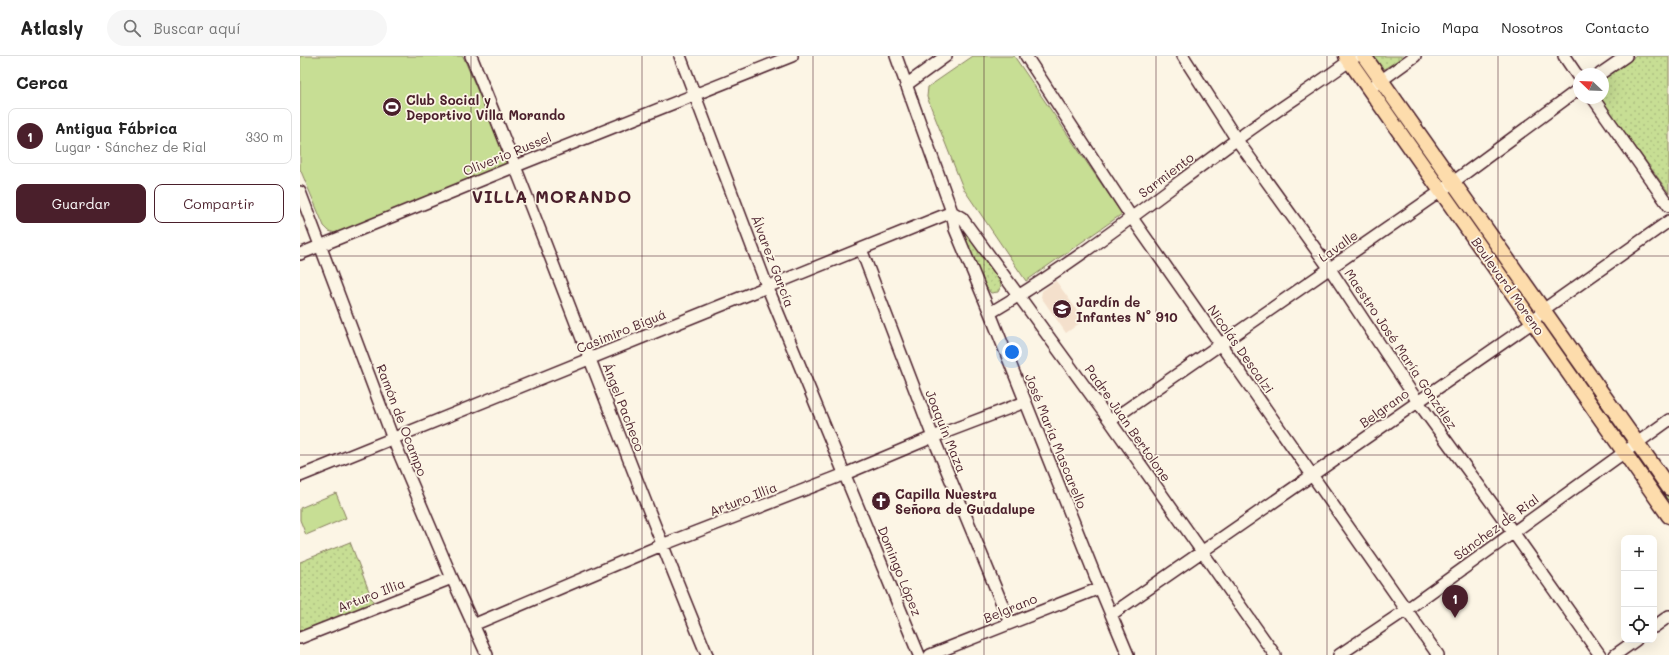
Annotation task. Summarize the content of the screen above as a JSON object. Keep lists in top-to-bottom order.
{
  "streets": {
    "main road": ["Boulevard Moreno"],
    "street": [
      "Oliverio Russel",
      "Sarmiento",
      "Lavalle",
      "Álvarez García",
      "Casimiro Biguá",
      "Nicolás Descalzi",
      "Maestro José María González",
      "Ángel Pacheco",
      "Belgrano",
      "Ramón de Ocampo",
      "Padre Juan Bertolone",
      "Joaquín Maza",
      "José María Mascarello",
      "Arturo Illia",
      "Sánchez de Rial",
      "Domingo López"
    ]
  },
  "crossings": [
    ["Oliverio Russel", "Álvarez García"],
    ["Oliverio Russel", "Ángel Pacheco"],
    ["Oliverio Russel", "Ramón de Ocampo"],
    ["Sarmiento", "Boulevard Moreno"],
    ["Sarmiento", "Nicolás Descalzi"],
    ["Sarmiento", "Maestro José María González"],
    ["Sarmiento", "Padre Juan Bertolone"],
    ["Sarmiento", "José María Mascarello"],
    ["Lavalle", "Boulevard Moreno"],
    ["Lavalle", "Nicolás Descalzi"],
    ["Lavalle", "Maestro José María González"],
    ["Lavalle", "Padre Juan Bertolone"],
    ["Álvarez García", "Casimiro Biguá"],
    ["Álvarez García", "Arturo Illia"],
    ["Álvarez García", "Domingo López"],
    ["Boulevard Moreno", "Belgrano"],
    ["Boulevard Moreno", "Sánchez de Rial"],
    ["Casimiro Biguá", "Ángel Pacheco"],
    ["Casimiro Biguá", "Ramón de Ocampo"],
    ["Casimiro Biguá", "Padre Juan Bertolone"],
    ["Casimiro Biguá", "Joaquín Maza"],
    ["Casimiro Biguá", "José María Mascarello"],
    ["Nicolás Descalzi", "Belgrano"],
    ["Nicolás Descalzi", "Sánchez de Rial"],
    ["Maestro José María González", "Belgrano"],
    ["Maestro José María González", "Sánchez de Rial"],
    ["Ángel Pacheco", "Arturo Illia"],
    ["Belgrano", "Padre Juan Bertolone"],
    ["Belgrano", "Joaquín Maza"],
    ["Belgrano", "José María Mascarello"],
    ["Ramón de Ocampo", "Arturo Illia"],
    ["Padre Juan Bertolone", "José María Mascarello"],
    ["Joaquín Maza", "Arturo Illia"],
    ["José María Mascarello", "Arturo Illia"],
    ["Arturo Illia", "Domingo López"]
  ],
  "districts": ["VILLA MORANDO"],
  "places": {
    "sports": ["Club Social y Deportivo Villa Morando"],
    "school or university": ["Jardín de Infantes N° 910"],
    "church": ["Capilla Nuestra Señora de Guadalupe"]
  },
  "north": "top left",
  "page": {
    "header": "Atlasly",
    "search": "Buscar aquí",
    "nav": [
      "Inicio",
      "Mapa",
      "Nosotros",
      "Contacto"
    ],
    "heading": "Cerca",
    "list": [
      {
        "mark": "1",
        "name": "Antigua Fábrica",
        "note": "Lugar · Sánchez de Rial",
        "value": "330 m"
      }
    ],
    "buttons": ["Guardar", "Compartir"],
    "map_buttons": ["+", "−"],
    "pins": "1"
  }
}
